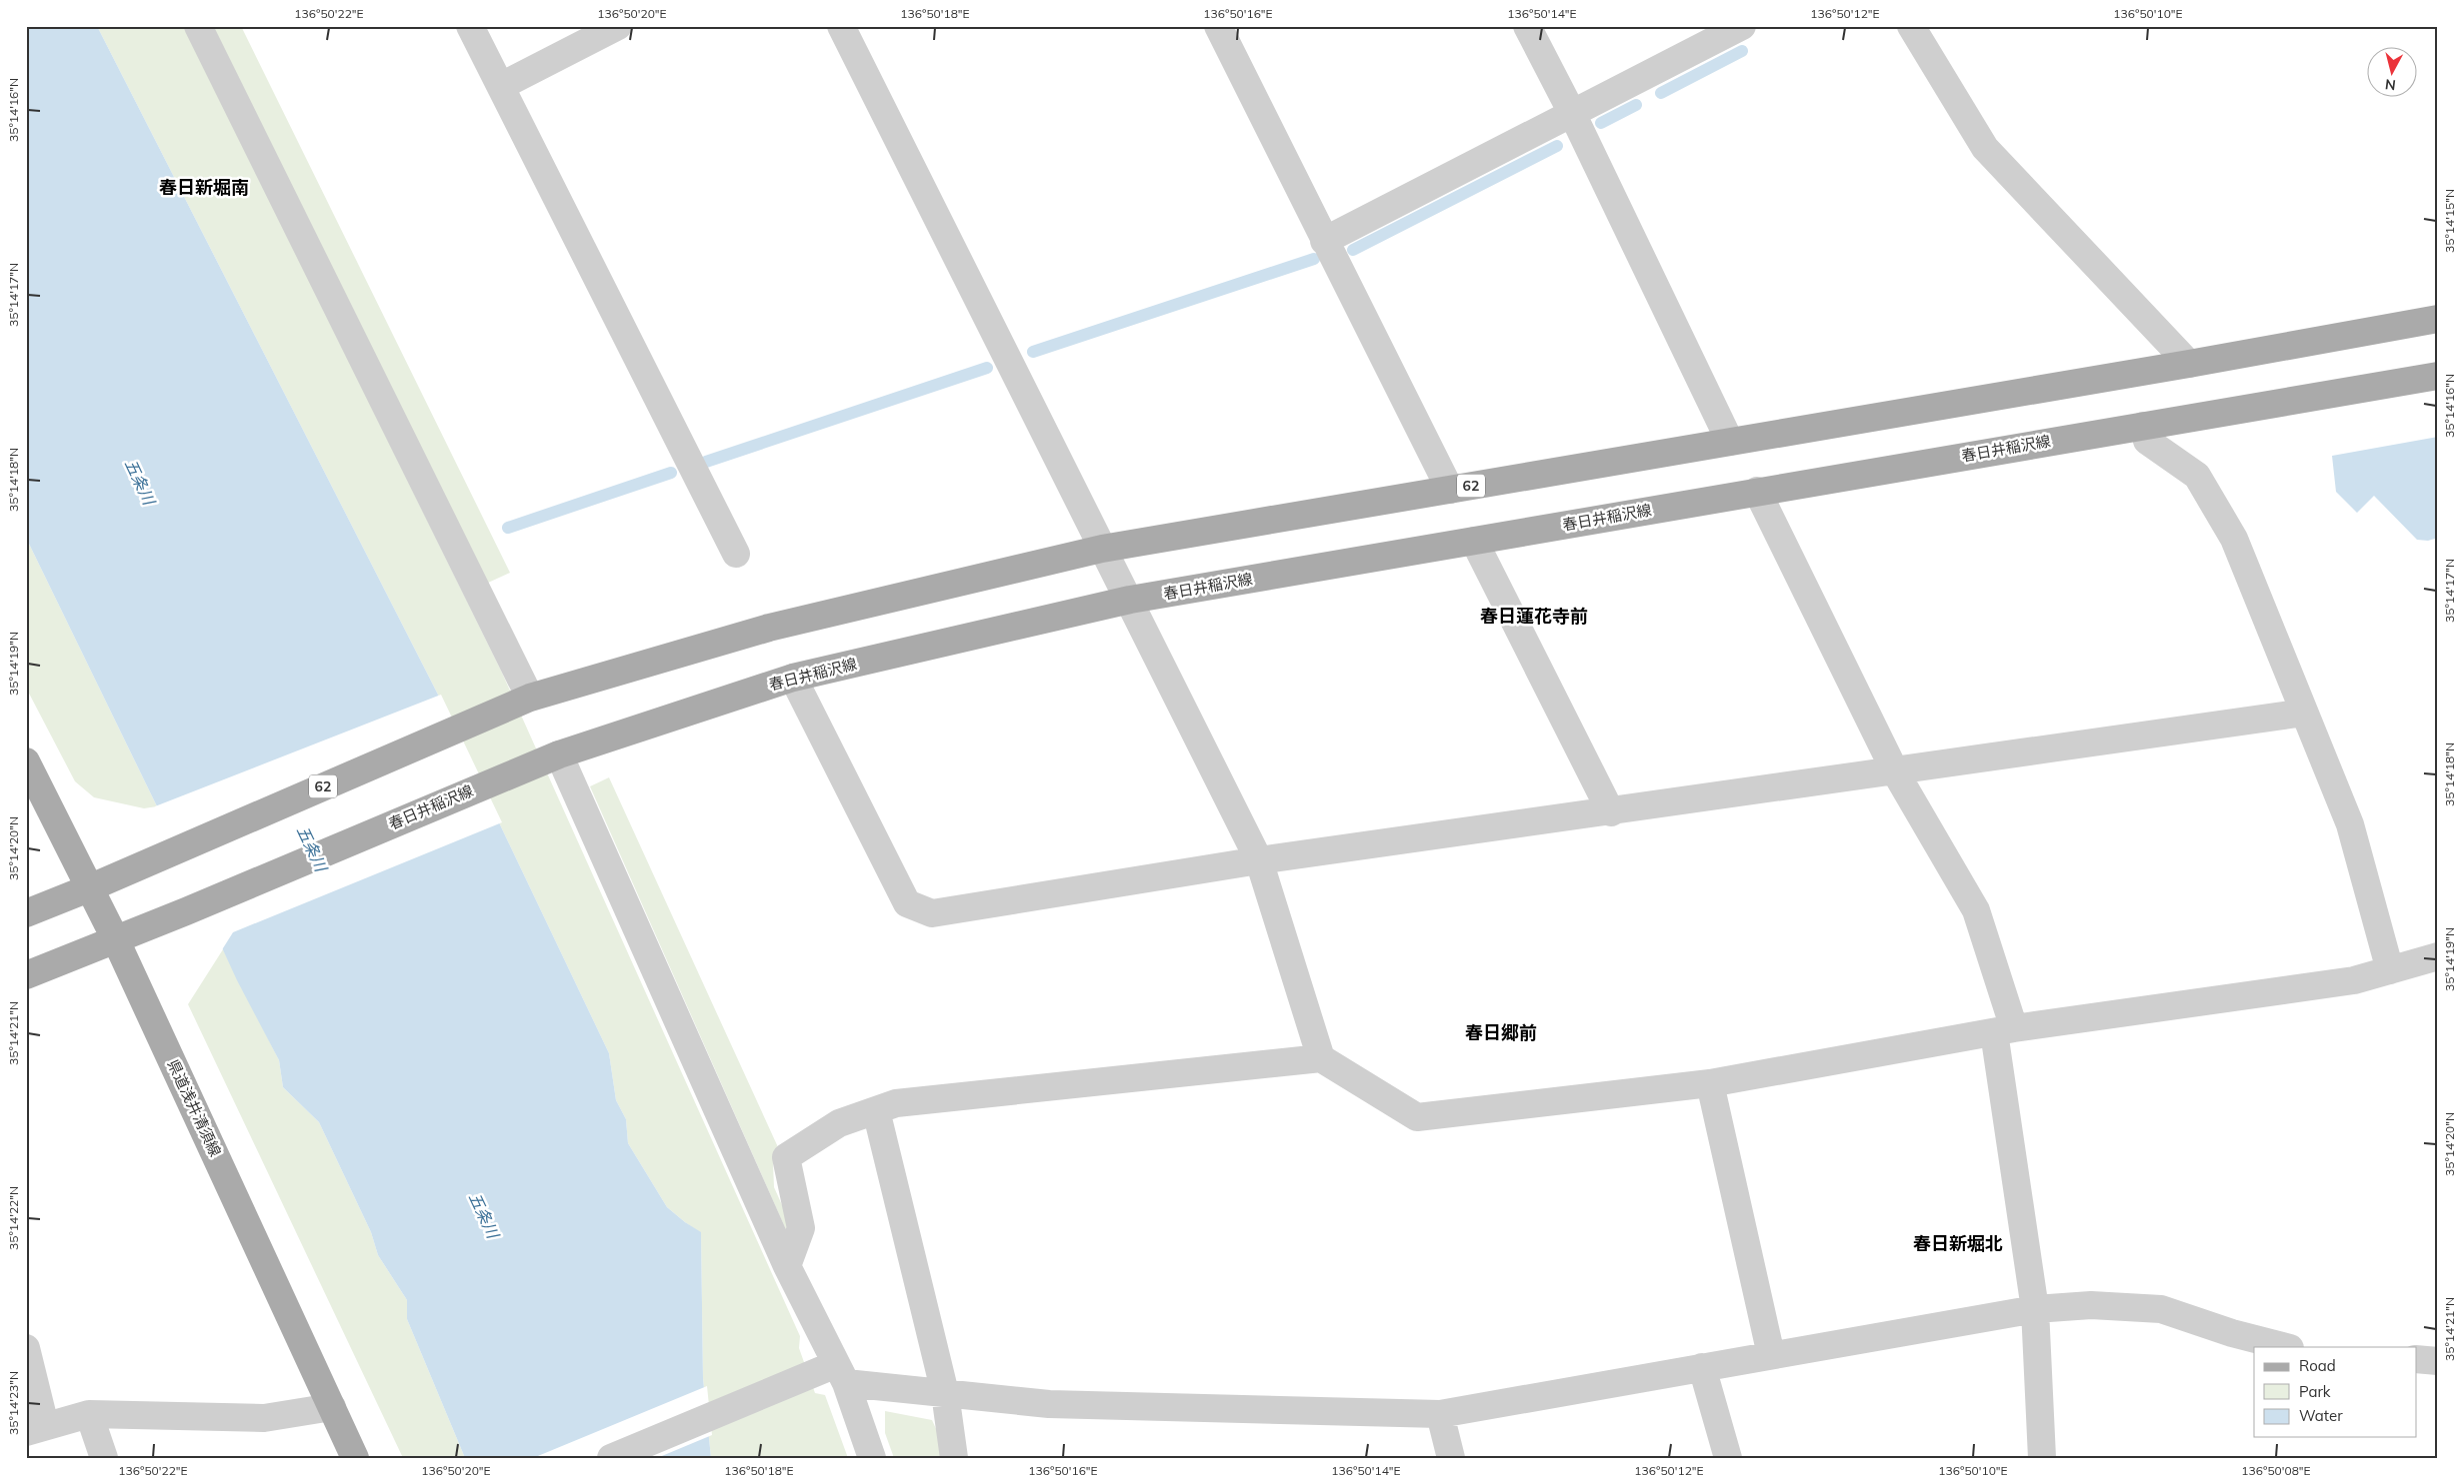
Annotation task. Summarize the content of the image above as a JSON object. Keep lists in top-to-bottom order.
{
  "streets": {
    "main road": ["春日井稲沢線", "62", "県道浅井清須線"]
  },
  "crossings": [
    ["春日井稲沢線", "県道浅井清須線"],
    ["62", "県道浅井清須線"]
  ],
  "districts": [
    "春日新堀南",
    "春日蓮花寺前",
    "春日郷前",
    "春日新堀北"
  ],
  "water": ["五条川"],
  "legend": ["Road", "Park", "Water"],
  "north": "bottom",
  "coordinates": [
    "136°50'22\"E",
    "136°50'20\"E",
    "136°50'18\"E",
    "136°50'16\"E",
    "136°50'14\"E",
    "136°50'12\"E",
    "136°50'10\"E",
    "35°14'16\"N",
    "35°14'15\"N",
    "35°14'17\"N",
    "35°14'18\"N",
    "35°14'19\"N",
    "35°14'20\"N",
    "35°14'21\"N",
    "35°14'22\"N",
    "35°14'23\"N",
    "136°50'08\"E"
  ]
}
